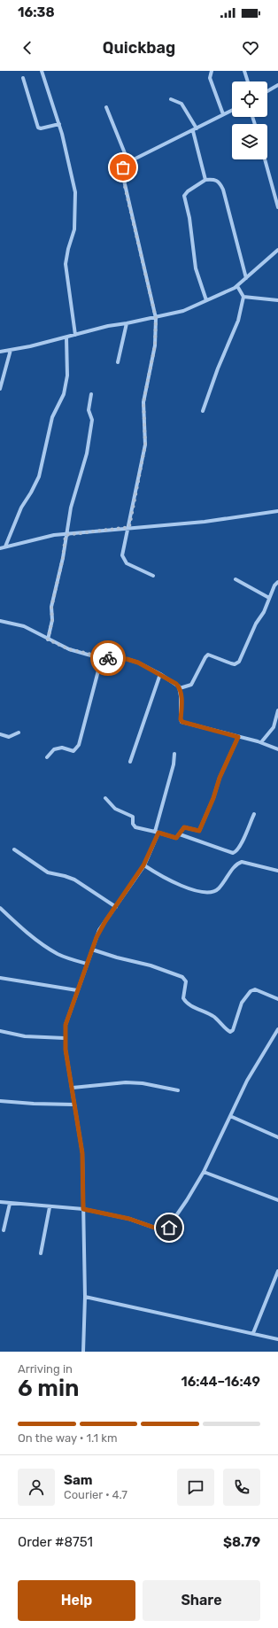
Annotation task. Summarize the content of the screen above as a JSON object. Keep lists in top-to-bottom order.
{
  "page": {
    "status": "16:38",
    "header": "Quickbag",
    "heading": ["6 min", "Arriving in", "16:44–16:49"],
    "panel": [
      "Sam",
      "Courier · 4.7",
      "Order #8751",
      "$8.79"
    ],
    "bar": "On the way · 1.1 km",
    "buttons": ["Help", "Share"]
  }
}
